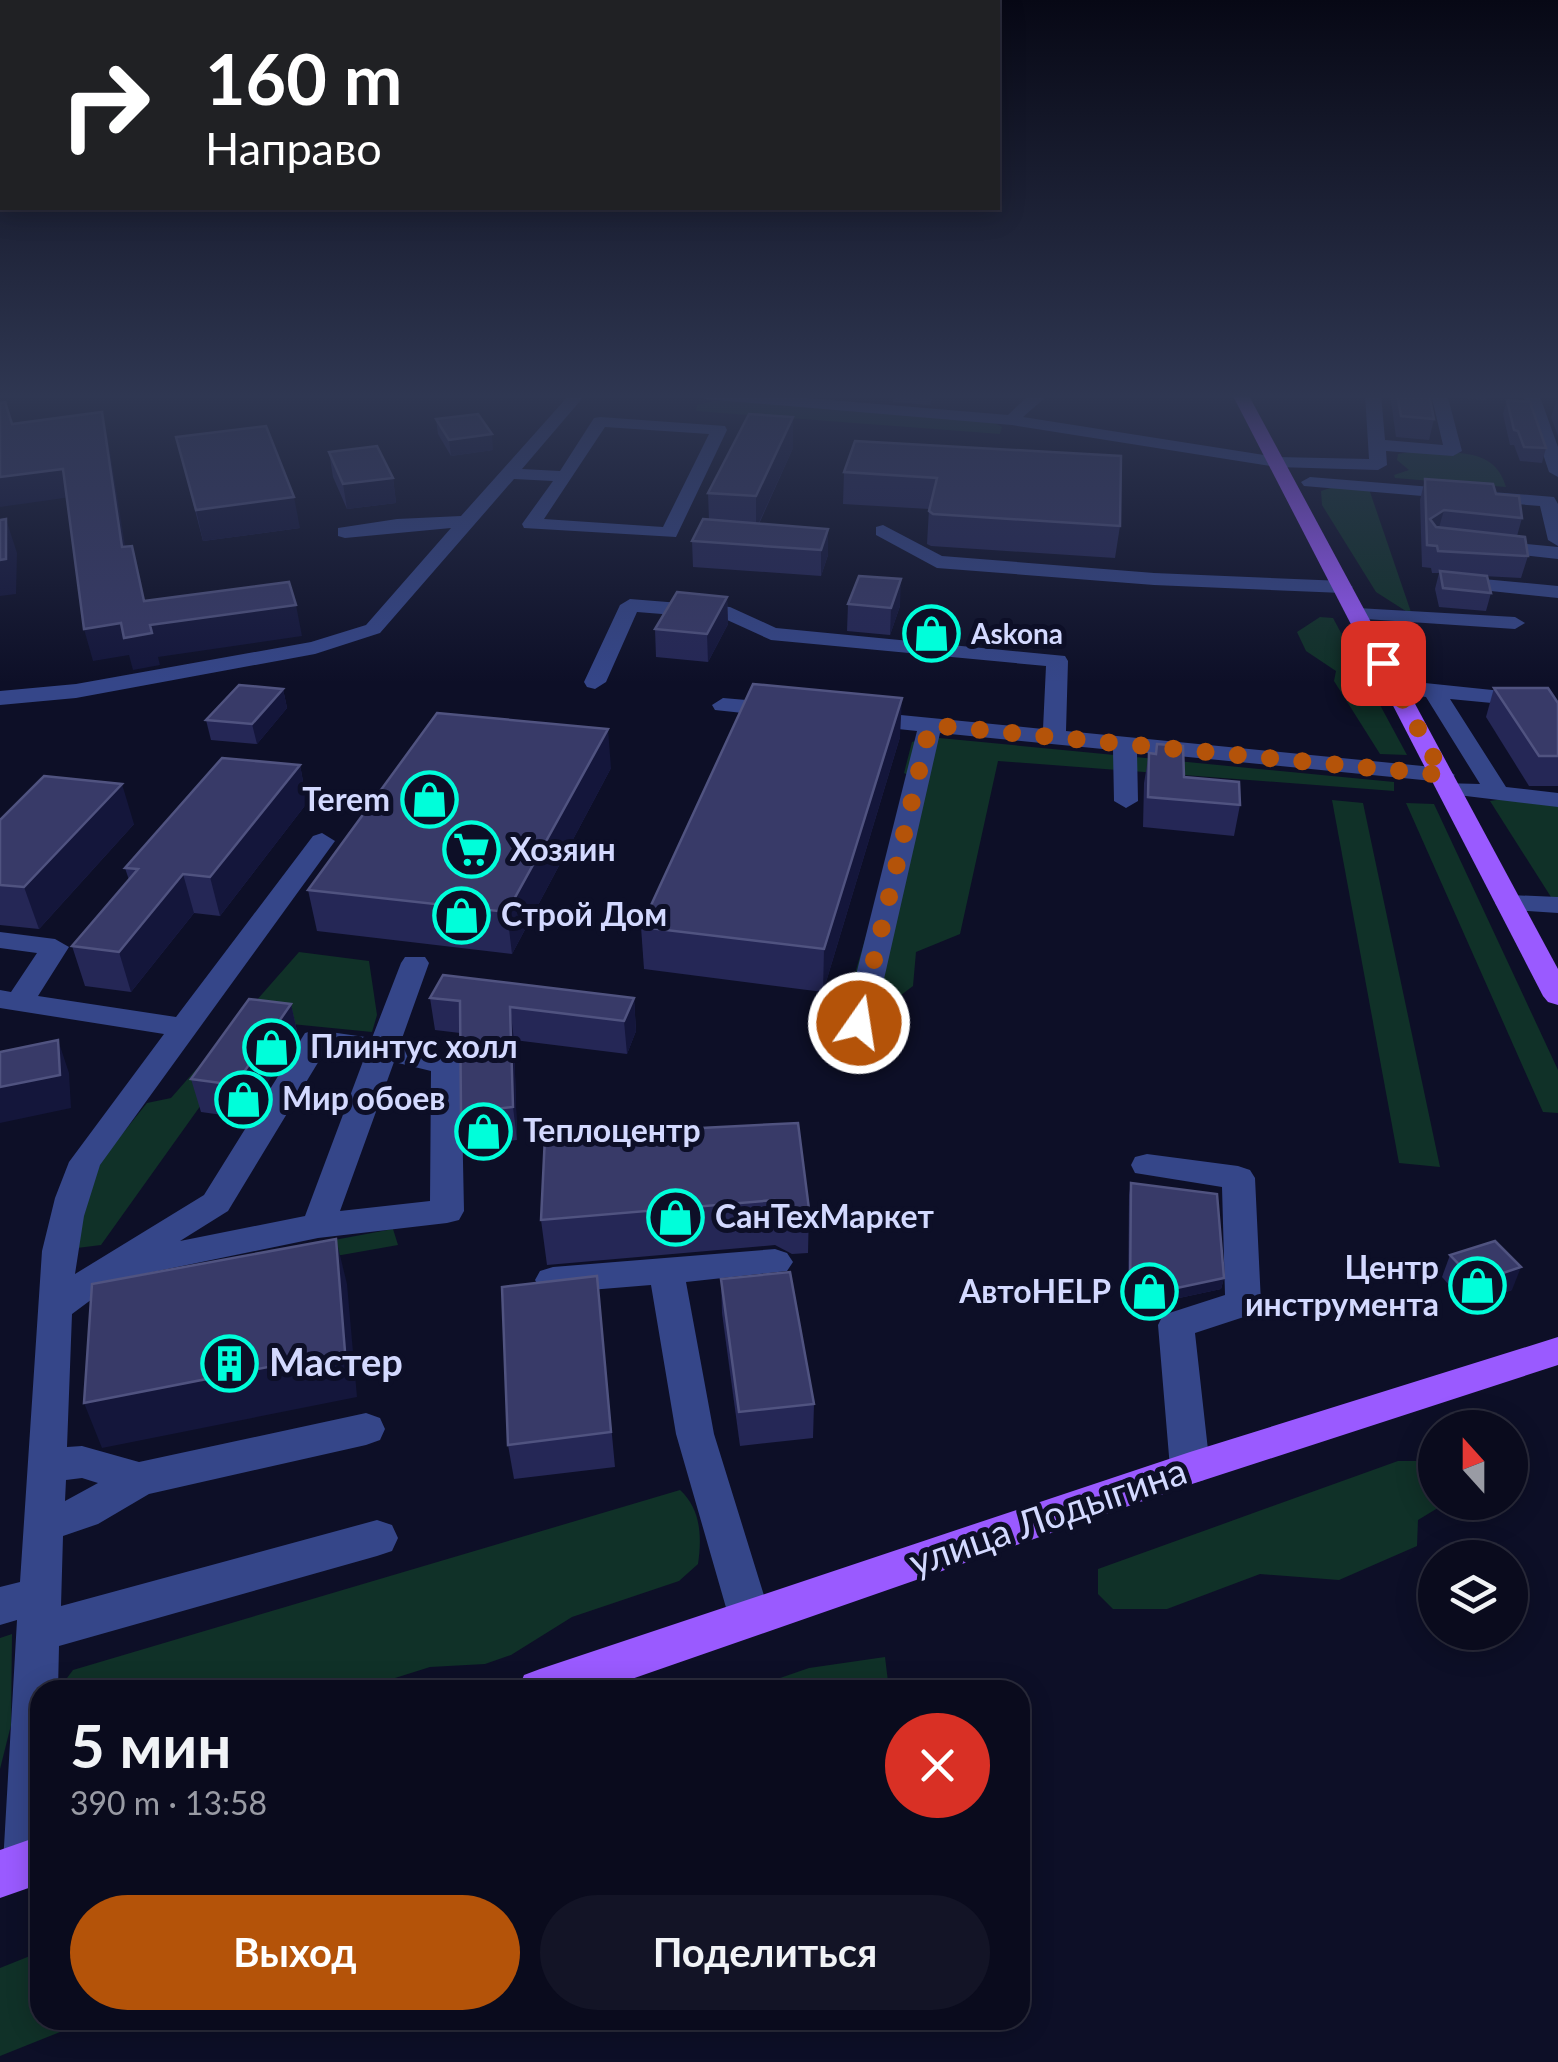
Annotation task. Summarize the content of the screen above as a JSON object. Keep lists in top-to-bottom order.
{
  "streets": {
    "main road": ["улица Лодыгина"]
  },
  "places": {
    "shop": [
      "Askona",
      "Terem",
      "Строй Дом",
      "Плинтус холл",
      "Мир обоев",
      "Теплоцентр",
      "СанТехМаркет",
      "Центр инструмента",
      "АвтоHELP"
    ],
    "supermarket": ["Хозяин"],
    "building": ["Мастер"]
  },
  "north": "top",
  "page": {
    "turn": ["160 m", "Направо"],
    "heading": ["5 мин", "390 m · 13:58"],
    "buttons": ["Выход", "Поделиться"]
  }
}
